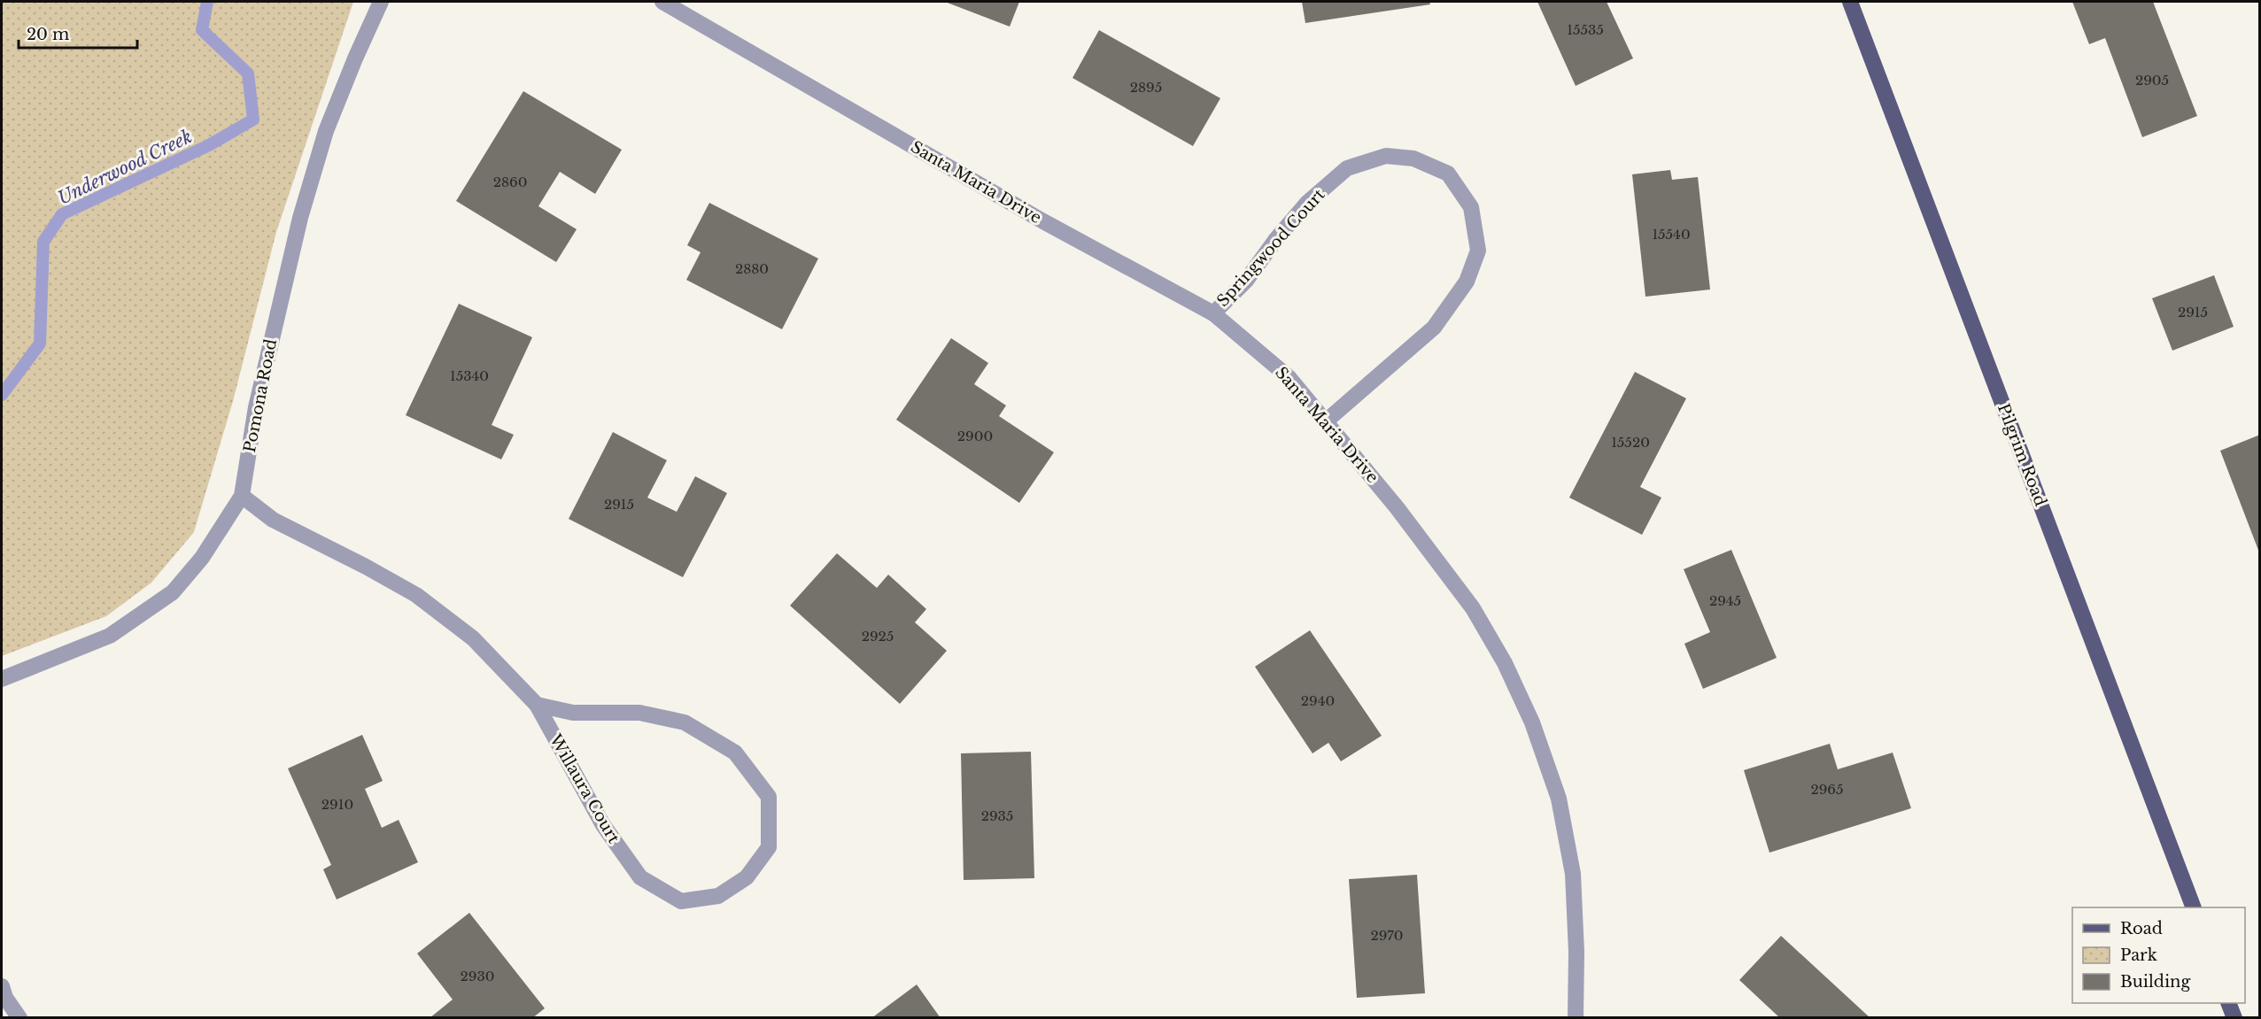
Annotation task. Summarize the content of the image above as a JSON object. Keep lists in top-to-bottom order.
{
  "streets": {
    "main road": ["Pilgrim Road"],
    "street": [
      "Santa Maria Drive",
      "Springwood Court",
      "Pomona Road",
      "Willaura Court"
    ]
  },
  "crossings": [
    ["Santa Maria Drive", "Springwood Court"],
    ["Pomona Road", "Willaura Court"]
  ],
  "water": ["Underwood Creek"],
  "house_numbers": [
    "15535",
    "2905",
    "2895",
    "2860",
    "15540",
    "2880",
    "2915",
    "15340",
    "2900",
    "15520",
    "2915",
    "2945",
    "2925",
    "2940",
    "2965",
    "2910",
    "2935",
    "2970",
    "2930"
  ],
  "legend": ["Road", "Park", "Building"],
  "scale_bar": "20 m"
}
